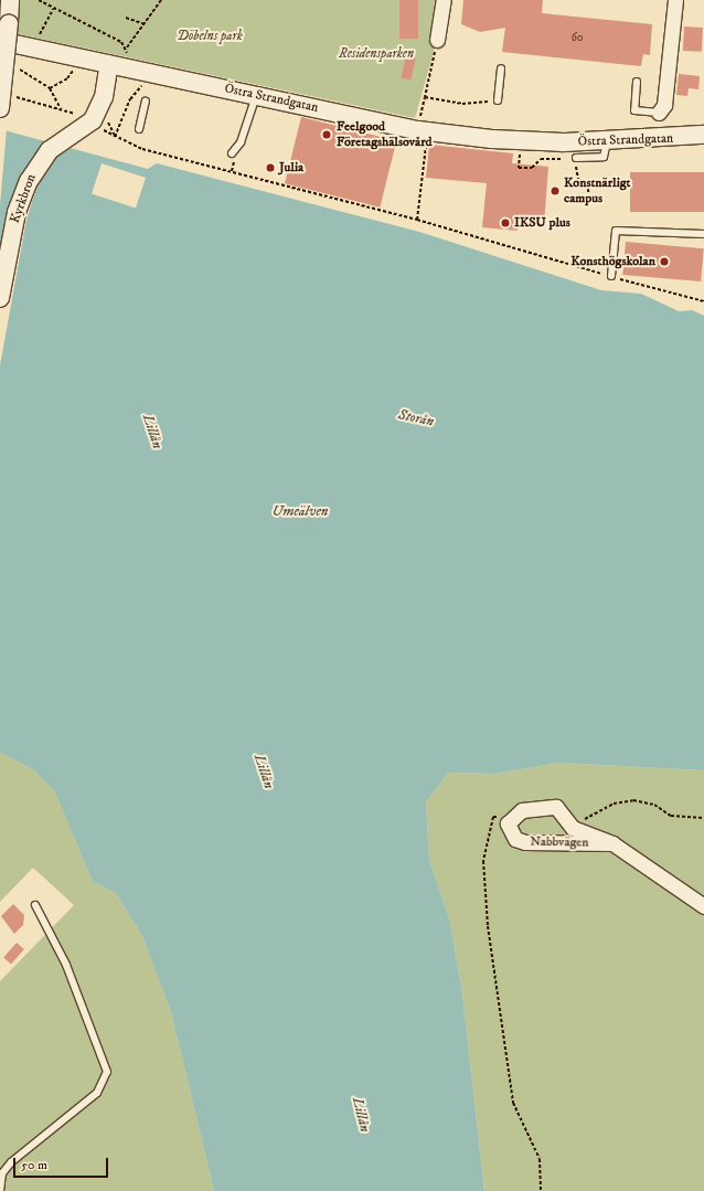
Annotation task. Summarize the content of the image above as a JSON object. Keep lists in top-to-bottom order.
{
  "streets": {
    "street": ["Östra Strandgatan", "Kyrkbron", "Nabbvägen"]
  },
  "water": ["Storån", "Lillån", "Umeälven"],
  "parks": ["Döbelns park", "Residensparken"],
  "places": [
    "Feelgood Företagshälsovård",
    "Julia",
    "Konstnärligt campus",
    "IKSU plus",
    "Konsthögskolan"
  ],
  "house_numbers": ["60"],
  "scale_bar": "50 m"
}
